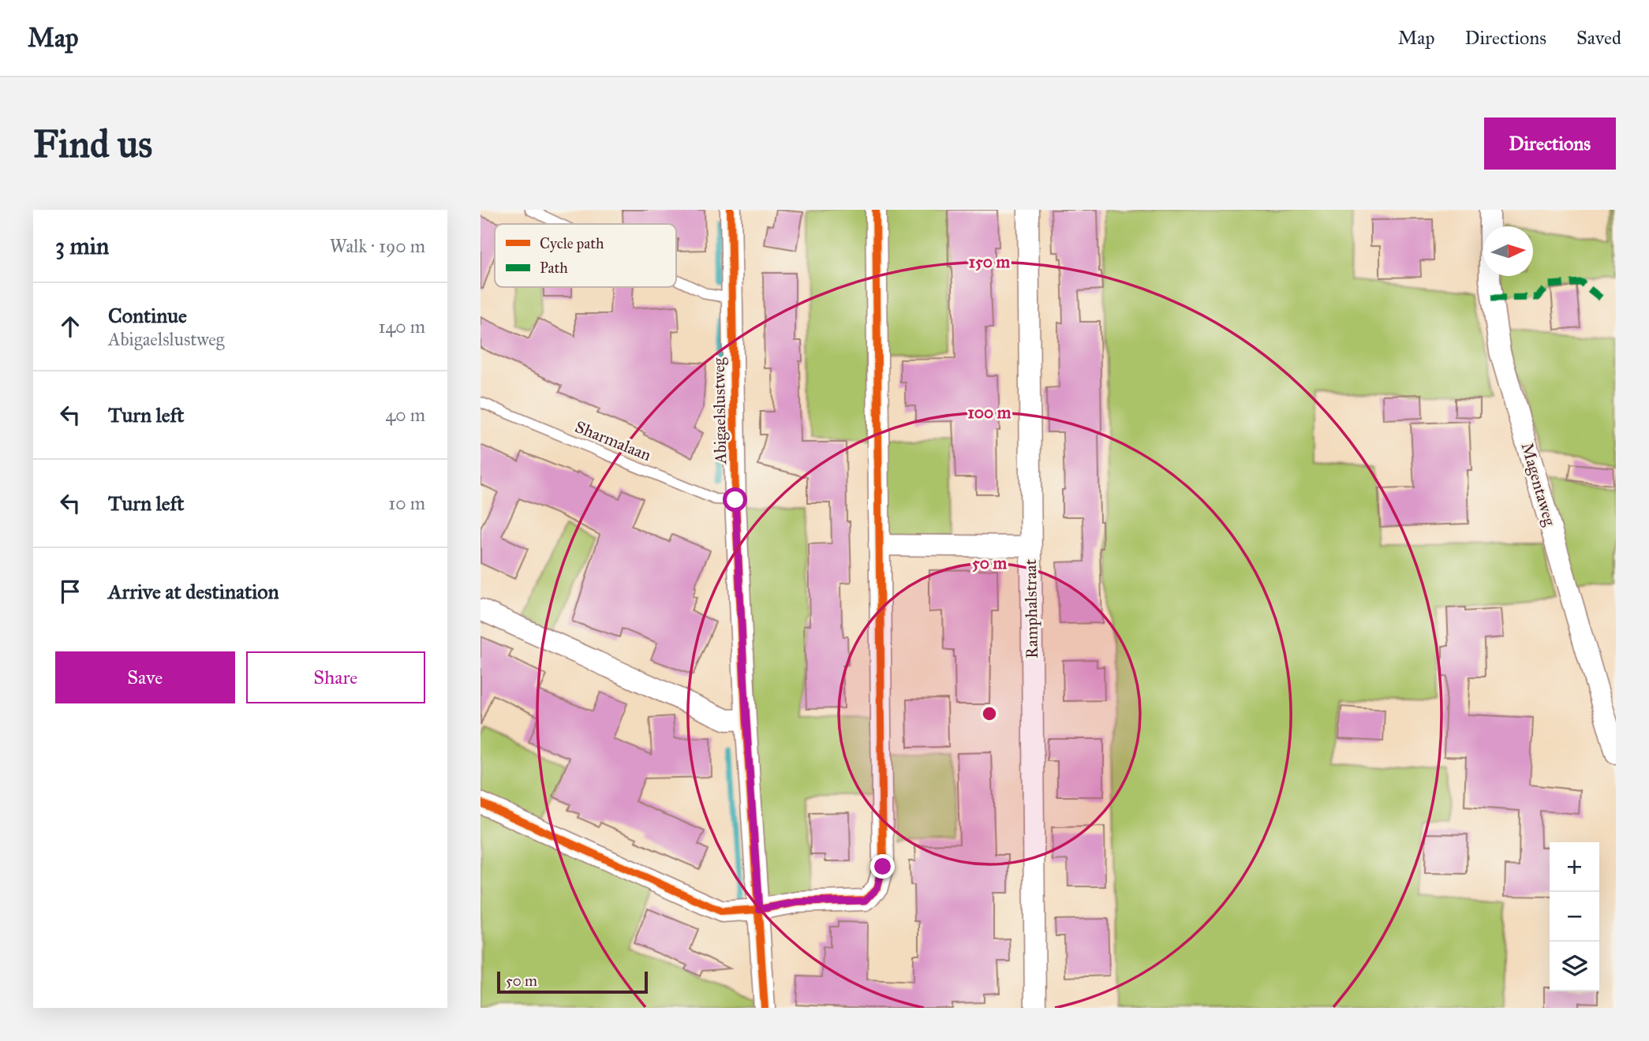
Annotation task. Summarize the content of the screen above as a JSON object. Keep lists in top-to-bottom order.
{
  "streets": {
    "street": ["Abigaelslustweg", "Magentaweg", "Ramphalstraat"],
    "lane": ["Sharmalaan"]
  },
  "crossings": [
    ["Abigaelslustweg", "Sharmalaan"]
  ],
  "legend": ["Cycle path", "Path"],
  "scale_bar": "50 m",
  "north": "right",
  "page": {
    "header": "Map",
    "nav": ["Map", "Directions", "Saved"],
    "buttons": [
      "Directions",
      ["Save", "Share"]
    ],
    "title": "Find us",
    "heading": ["3 min", "Walk · 190 m"],
    "list": [
      ["Continue", "Abigaelslustweg", "140 m"],
      ["Turn left", "40 m"],
      ["Turn left", "10 m"],
      "Arrive at destination"
    ],
    "map_buttons": ["+", "−"],
    "scale": "50 m"
  },
  "rings": ["150 m", "100 m", "50 m"]
}
